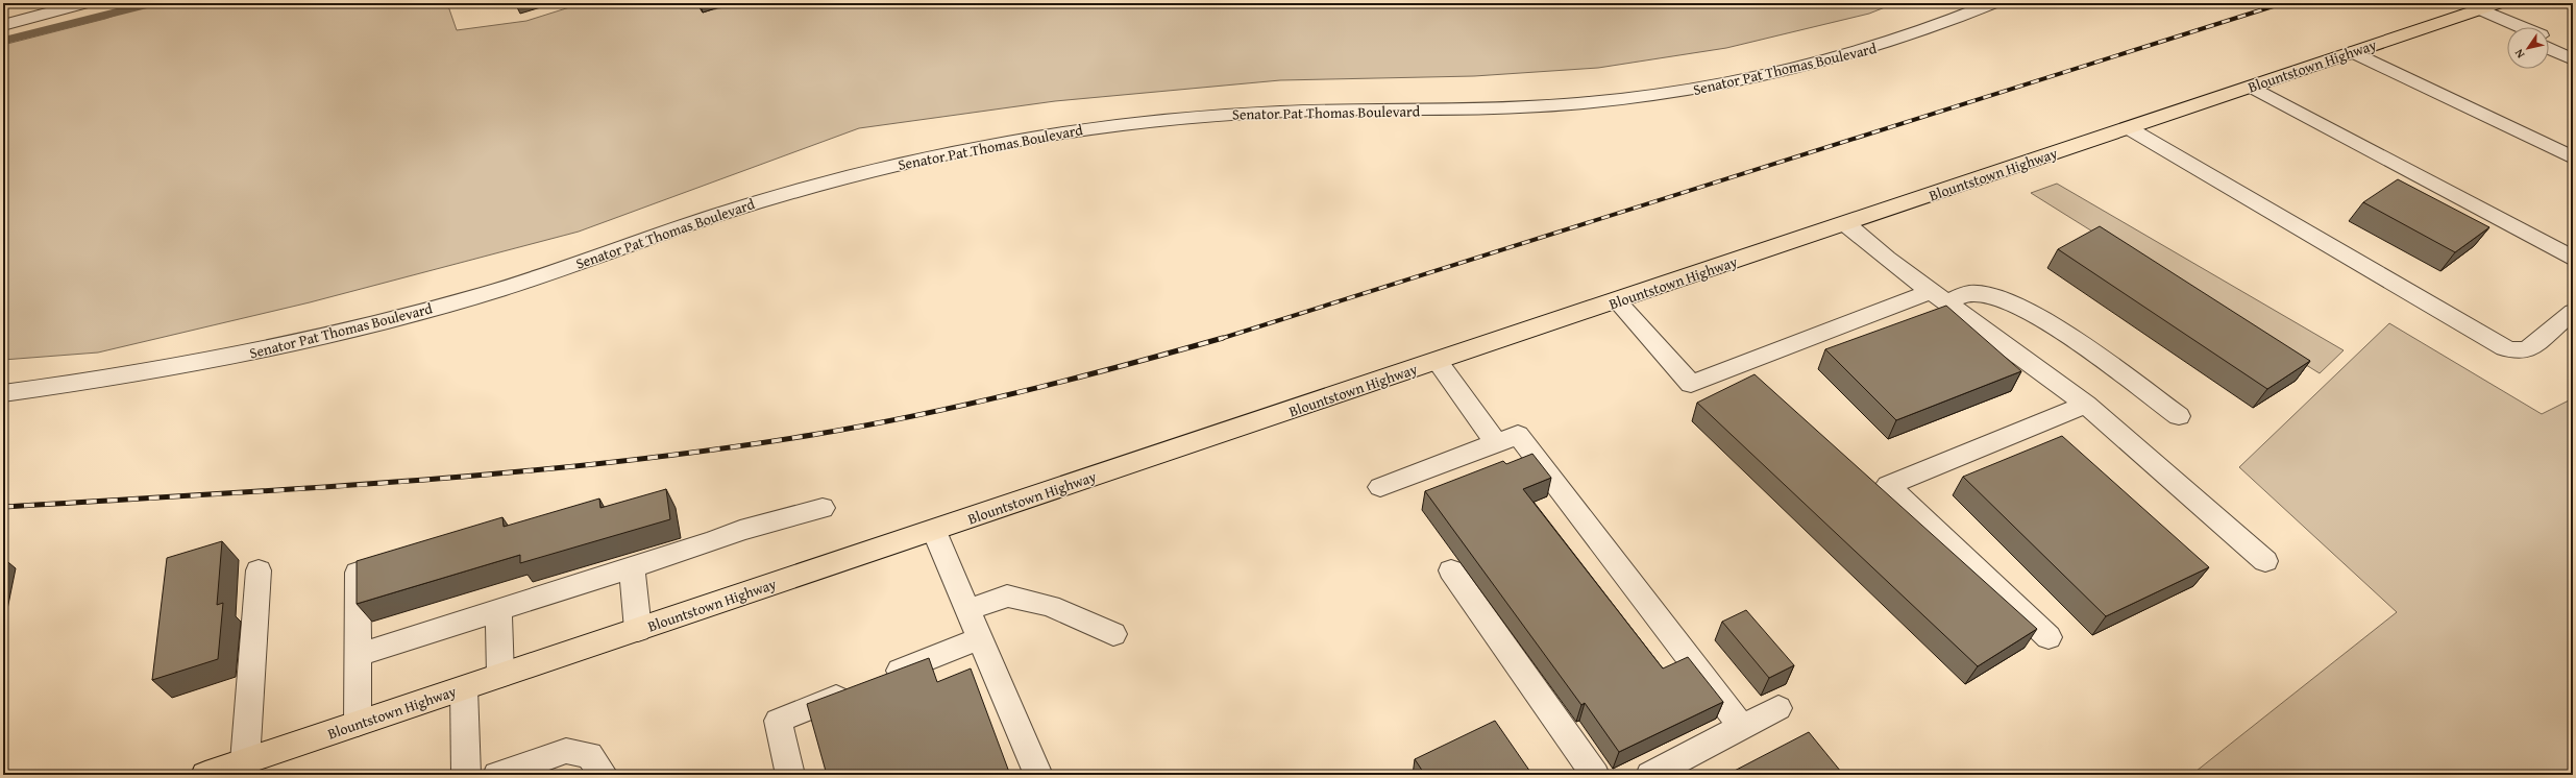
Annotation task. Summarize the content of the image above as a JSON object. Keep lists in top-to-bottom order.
{
  "streets": {
    "main road": ["Blountstown Highway"],
    "street": ["Senator Pat Thomas Boulevard"]
  },
  "north": "bottom left"
}
